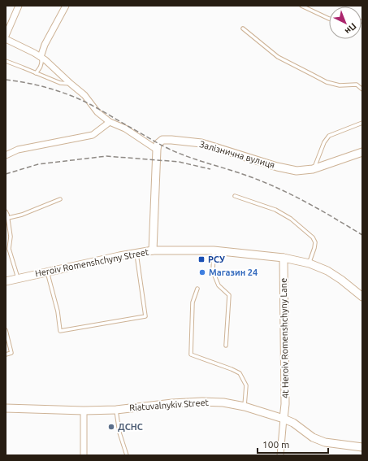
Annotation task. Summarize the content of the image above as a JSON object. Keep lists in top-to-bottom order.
{
  "streets": {
    "street": [
      "Залізнична вулиця",
      "Heroiv Romenshchyny Street",
      "4t Heroiv Romenshchyny Lane",
      "Riatuvalnykiv Street"
    ]
  },
  "crossings": [
    ["Heroiv Romenshchyny Street", "4t Heroiv Romenshchyny Lane"],
    ["4t Heroiv Romenshchyny Lane", "Riatuvalnykiv Street"]
  ],
  "places": {
    "transit": ["РСУ"],
    "other": ["Магазин 24", "ДСНС"]
  },
  "scale_bar": "100 m",
  "north": "bottom right"
}
